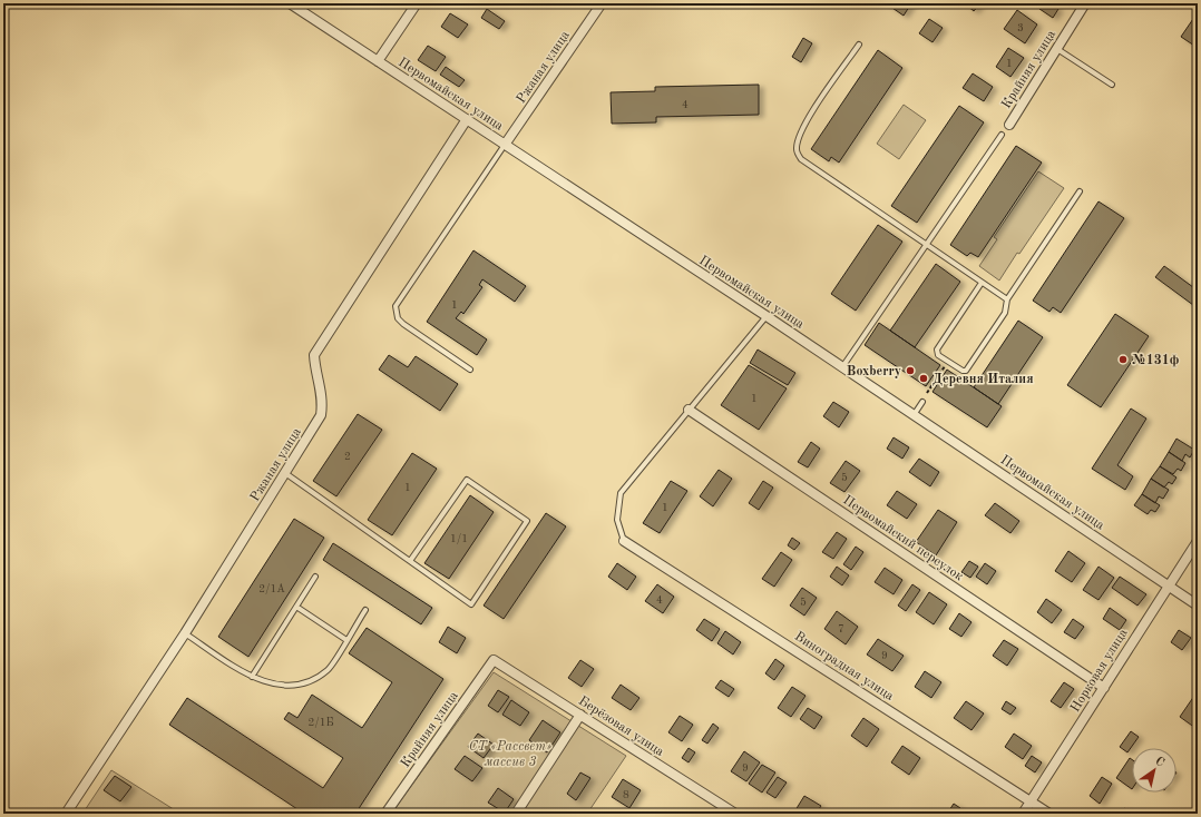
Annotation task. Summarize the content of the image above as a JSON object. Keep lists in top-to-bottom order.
{
  "streets": {
    "street": [
      "Ржаная улица",
      "Крайняя улица",
      "Первомайская улица",
      "Первомайский переулок",
      "Виноградная улица",
      "Норковая улица",
      "Берёзовая улица"
    ]
  },
  "crossings": [
    ["Ржаная улица", "Первомайская улица"],
    ["Крайняя улица", "Берёзовая улица"],
    ["Первомайская улица", "Норковая улица"],
    ["Первомайский переулок", "Норковая улица"],
    ["Виноградная улица", "Норковая улица"]
  ],
  "parks": ["СТ «Рассвет» массив 3"],
  "places": ["№131ф", "Boxberry", "Деревня Италия"],
  "house_numbers": [
    "3",
    "1",
    "4",
    "1",
    "1",
    "2",
    "5",
    "1",
    "1",
    "1/1",
    "2/1А",
    "4",
    "5",
    "7",
    "9",
    "2/1Б",
    "9",
    "8"
  ],
  "north": "top right"
}
